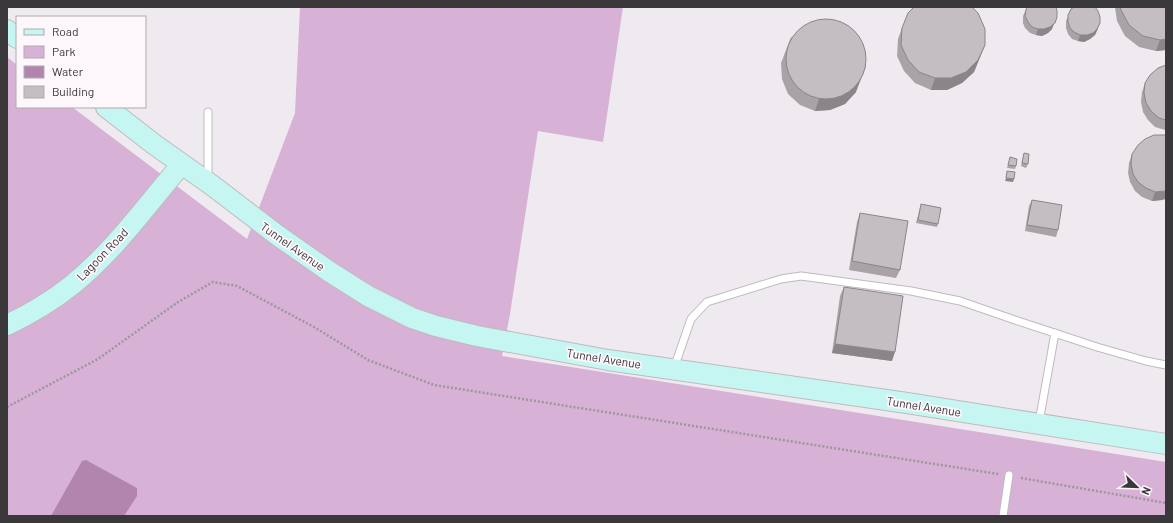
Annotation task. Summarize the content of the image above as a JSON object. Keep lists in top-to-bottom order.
{
  "streets": {
    "street": ["Tunnel Avenue", "Lagoon Road"]
  },
  "crossings": [
    ["Tunnel Avenue", "Lagoon Road"]
  ],
  "legend": [
    "Road",
    "Park",
    "Water",
    "Building"
  ],
  "north": "bottom right"
}
